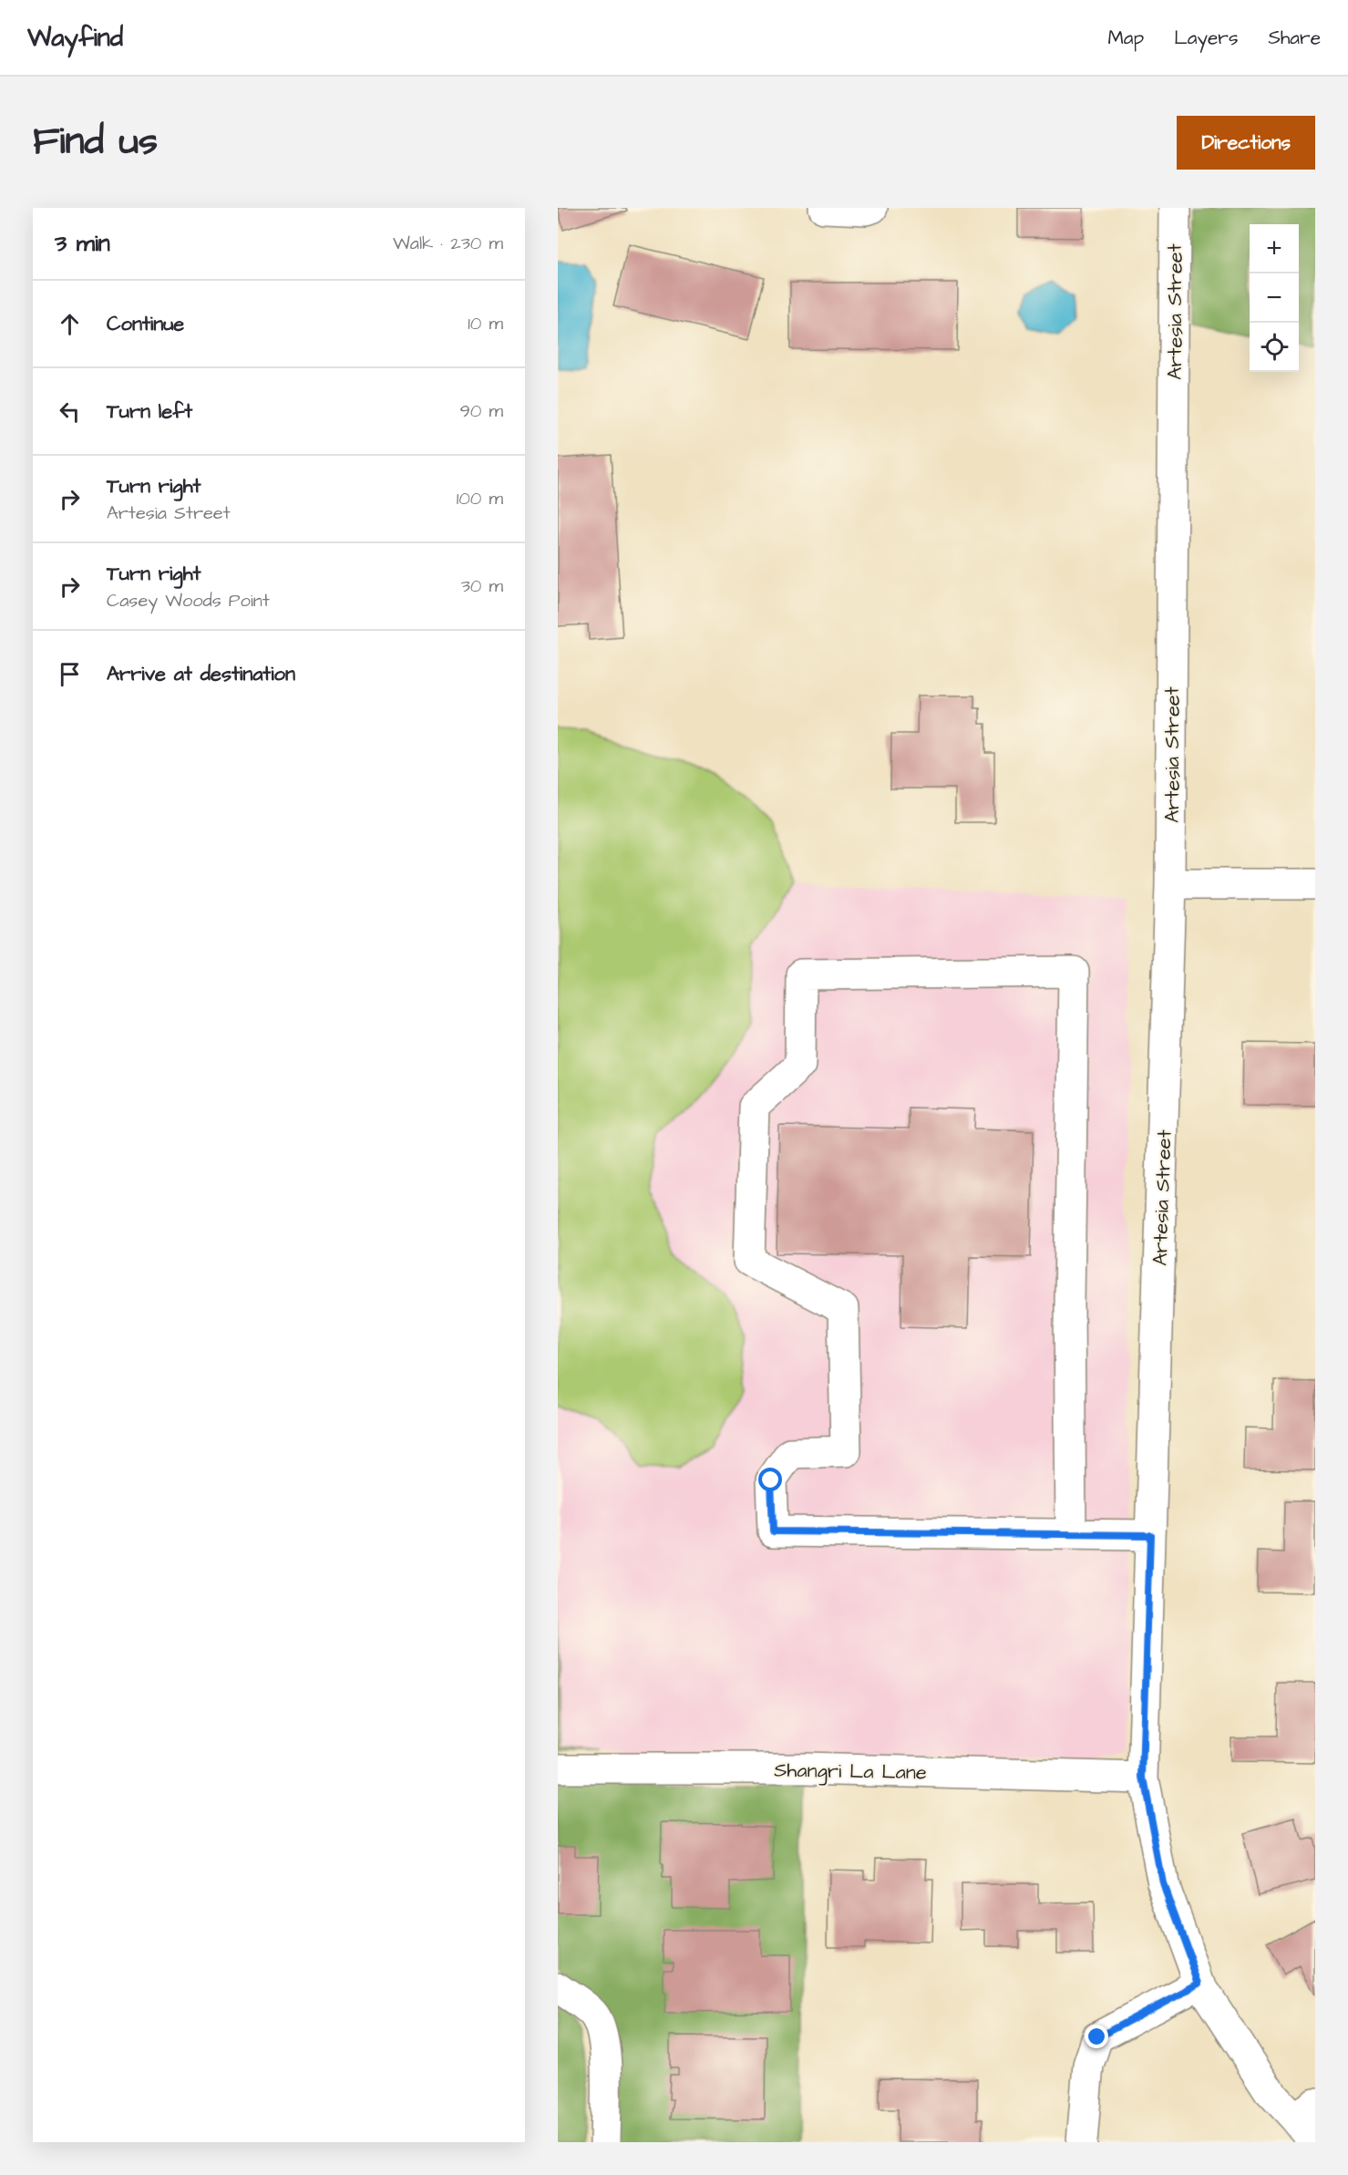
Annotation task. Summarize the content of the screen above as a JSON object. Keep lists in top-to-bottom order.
{
  "streets": {
    "street": ["Artesia Street", "Shangri La Lane"]
  },
  "crossings": [
    ["Artesia Street", "Shangri La Lane"]
  ],
  "page": {
    "header": "Wayfind",
    "nav": ["Map", "Layers", "Share"],
    "title": "Find us",
    "buttons": "Directions",
    "heading": ["3 min", "Walk · 230 m"],
    "map_buttons": ["+", "−"],
    "list": [
      ["Continue", "10 m"],
      ["Turn left", "90 m"],
      ["Turn right", "Artesia Street", "100 m"],
      ["Turn right", "Casey Woods Point", "30 m"],
      "Arrive at destination"
    ]
  }
}
